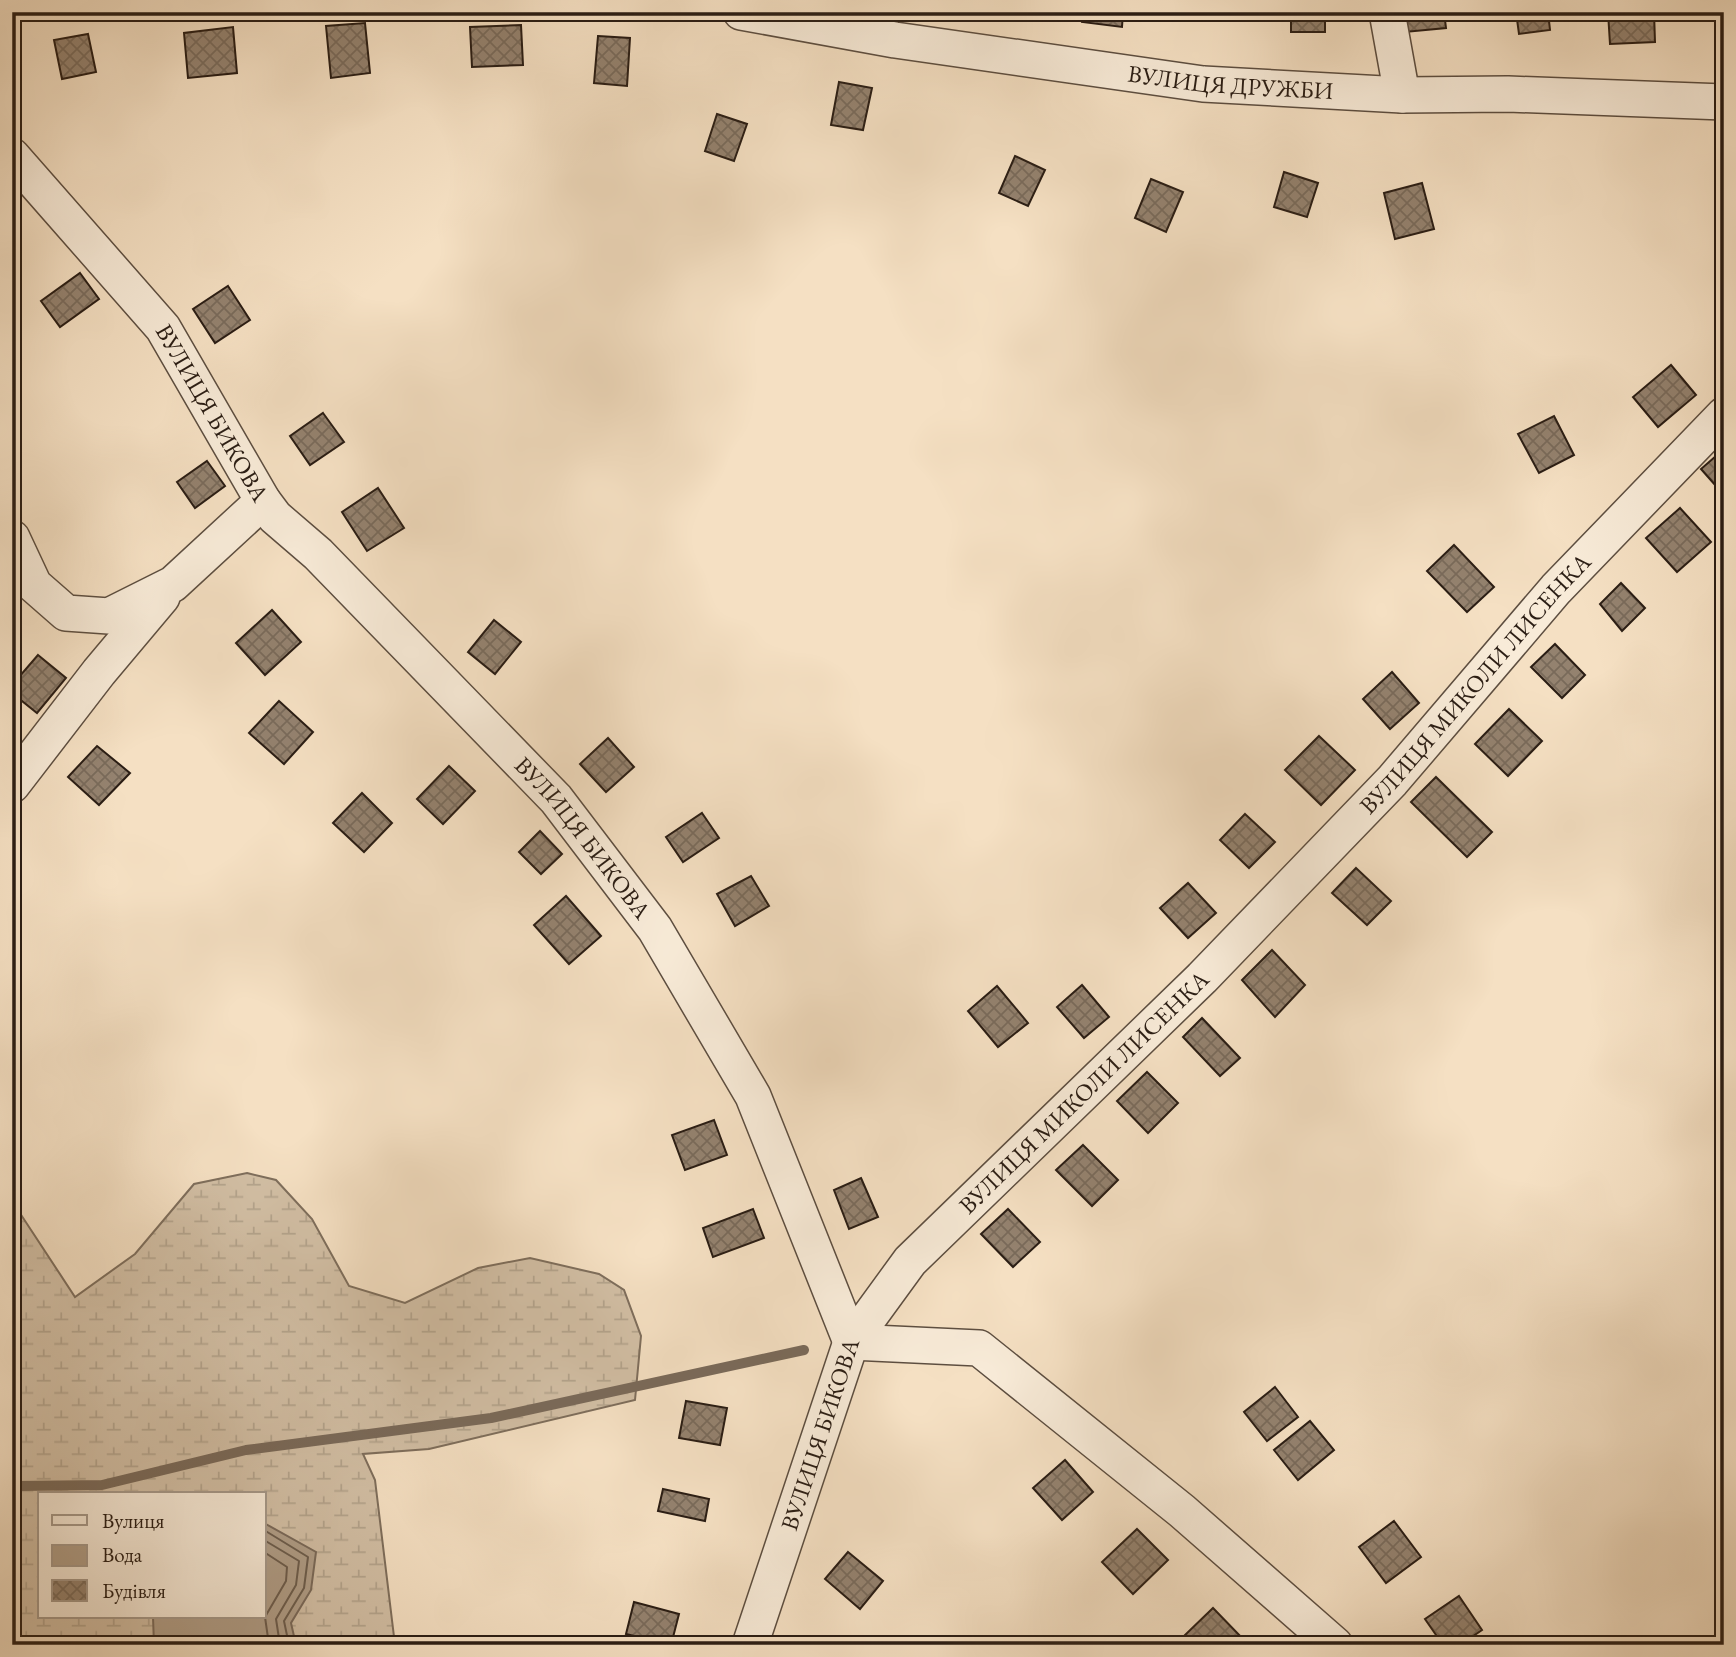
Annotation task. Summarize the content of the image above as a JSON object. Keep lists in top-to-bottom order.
{
  "streets": {
    "street": ["ВУЛИЦЯ ДРУЖБИ", "ВУЛИЦЯ БИКОВА", "ВУЛИЦЯ МИКОЛИ ЛИСЕНКА"]
  },
  "crossings": [
    ["ВУЛИЦЯ БИКОВА", "ВУЛИЦЯ МИКОЛИ ЛИСЕНКА"]
  ],
  "legend": ["Вулиця", "Вода", "Будівля"]
}
